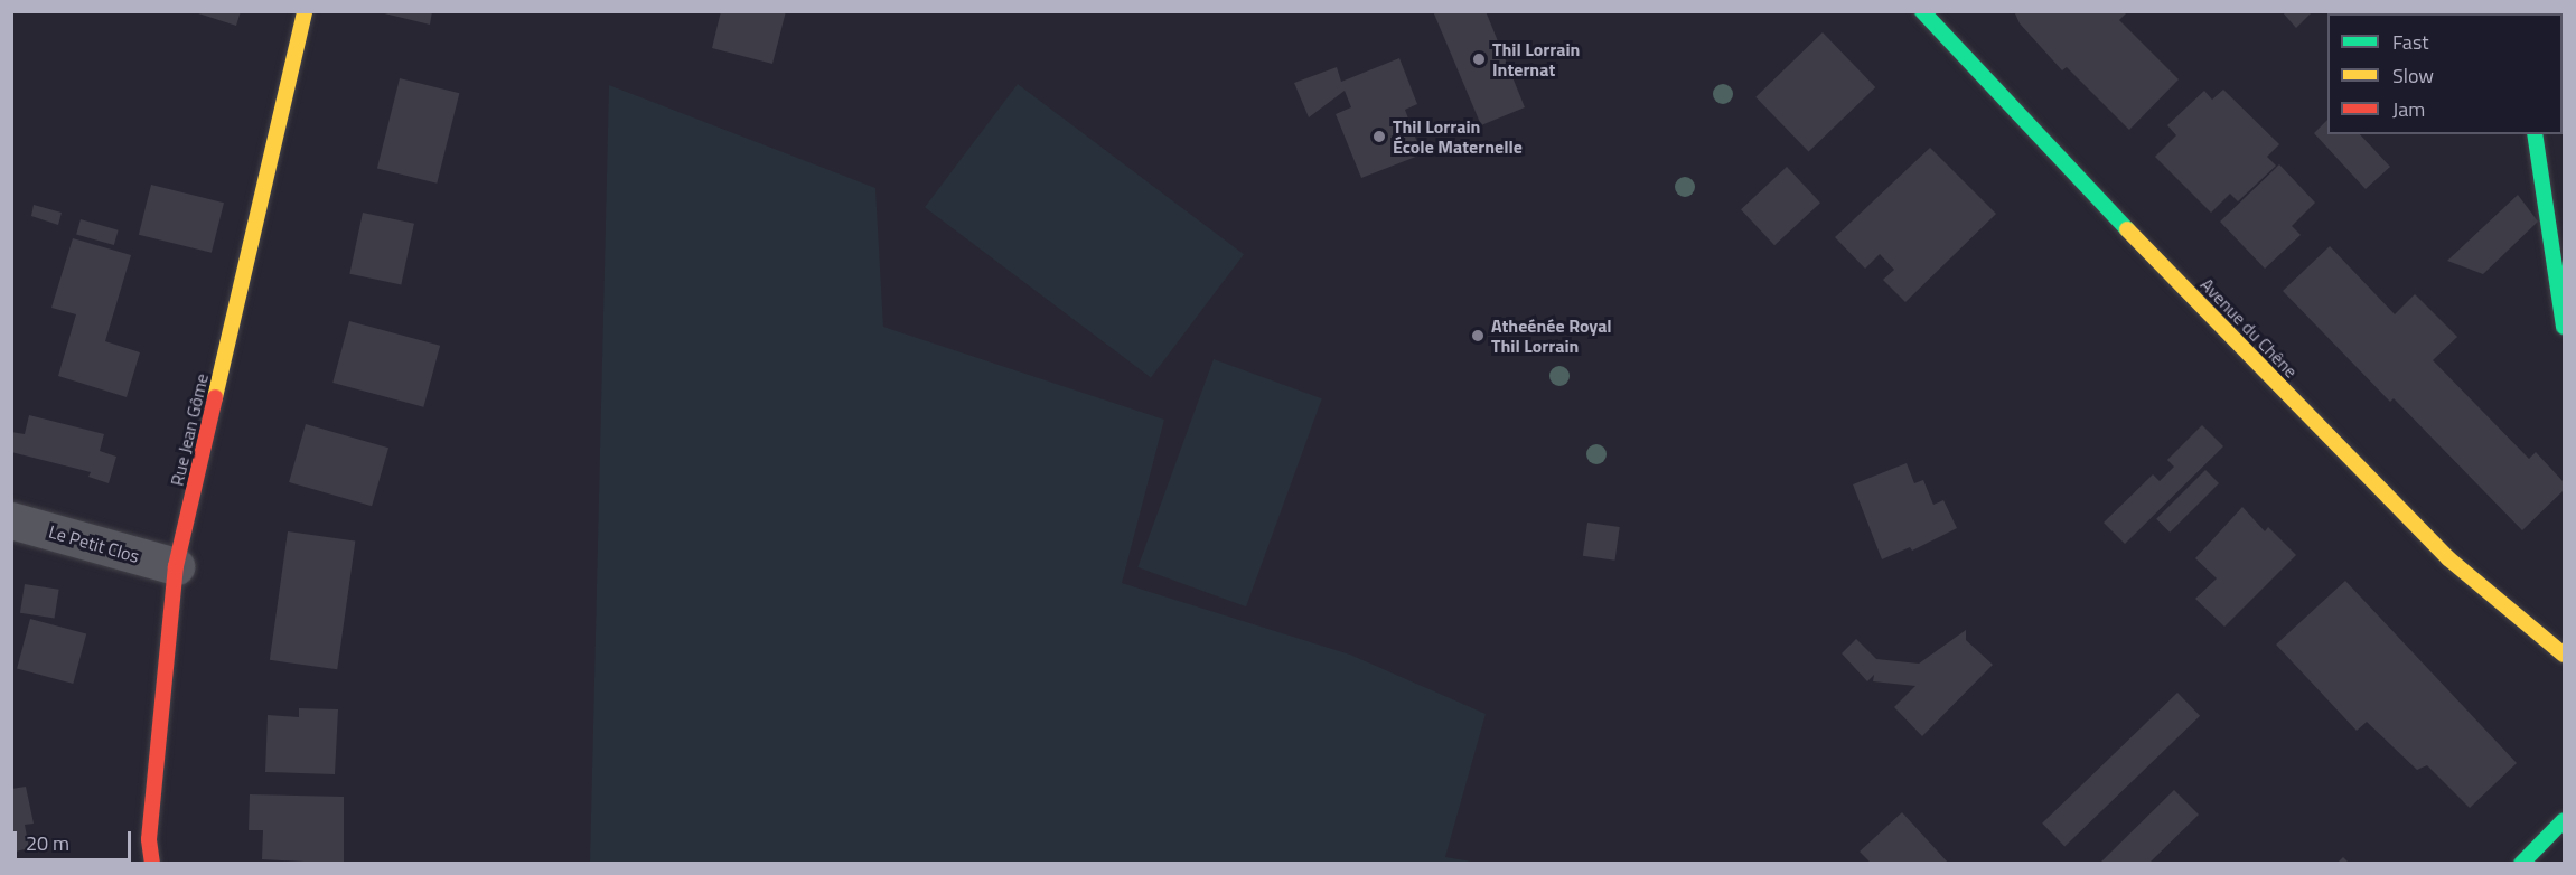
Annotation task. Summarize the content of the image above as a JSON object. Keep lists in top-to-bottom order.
{
  "streets": {
    "street": ["Avenue du Chêne", "Rue Jean Gôme", "Le Petit Clos"]
  },
  "crossings": [
    ["Rue Jean Gôme", "Le Petit Clos"]
  ],
  "places": ["Thil Lorrain Internat", "Thil Lorrain École Maternelle", "Atheénée Royal Thil Lorrain"],
  "legend": ["Fast", "Slow", "Jam"],
  "scale_bar": "20 m"
}
